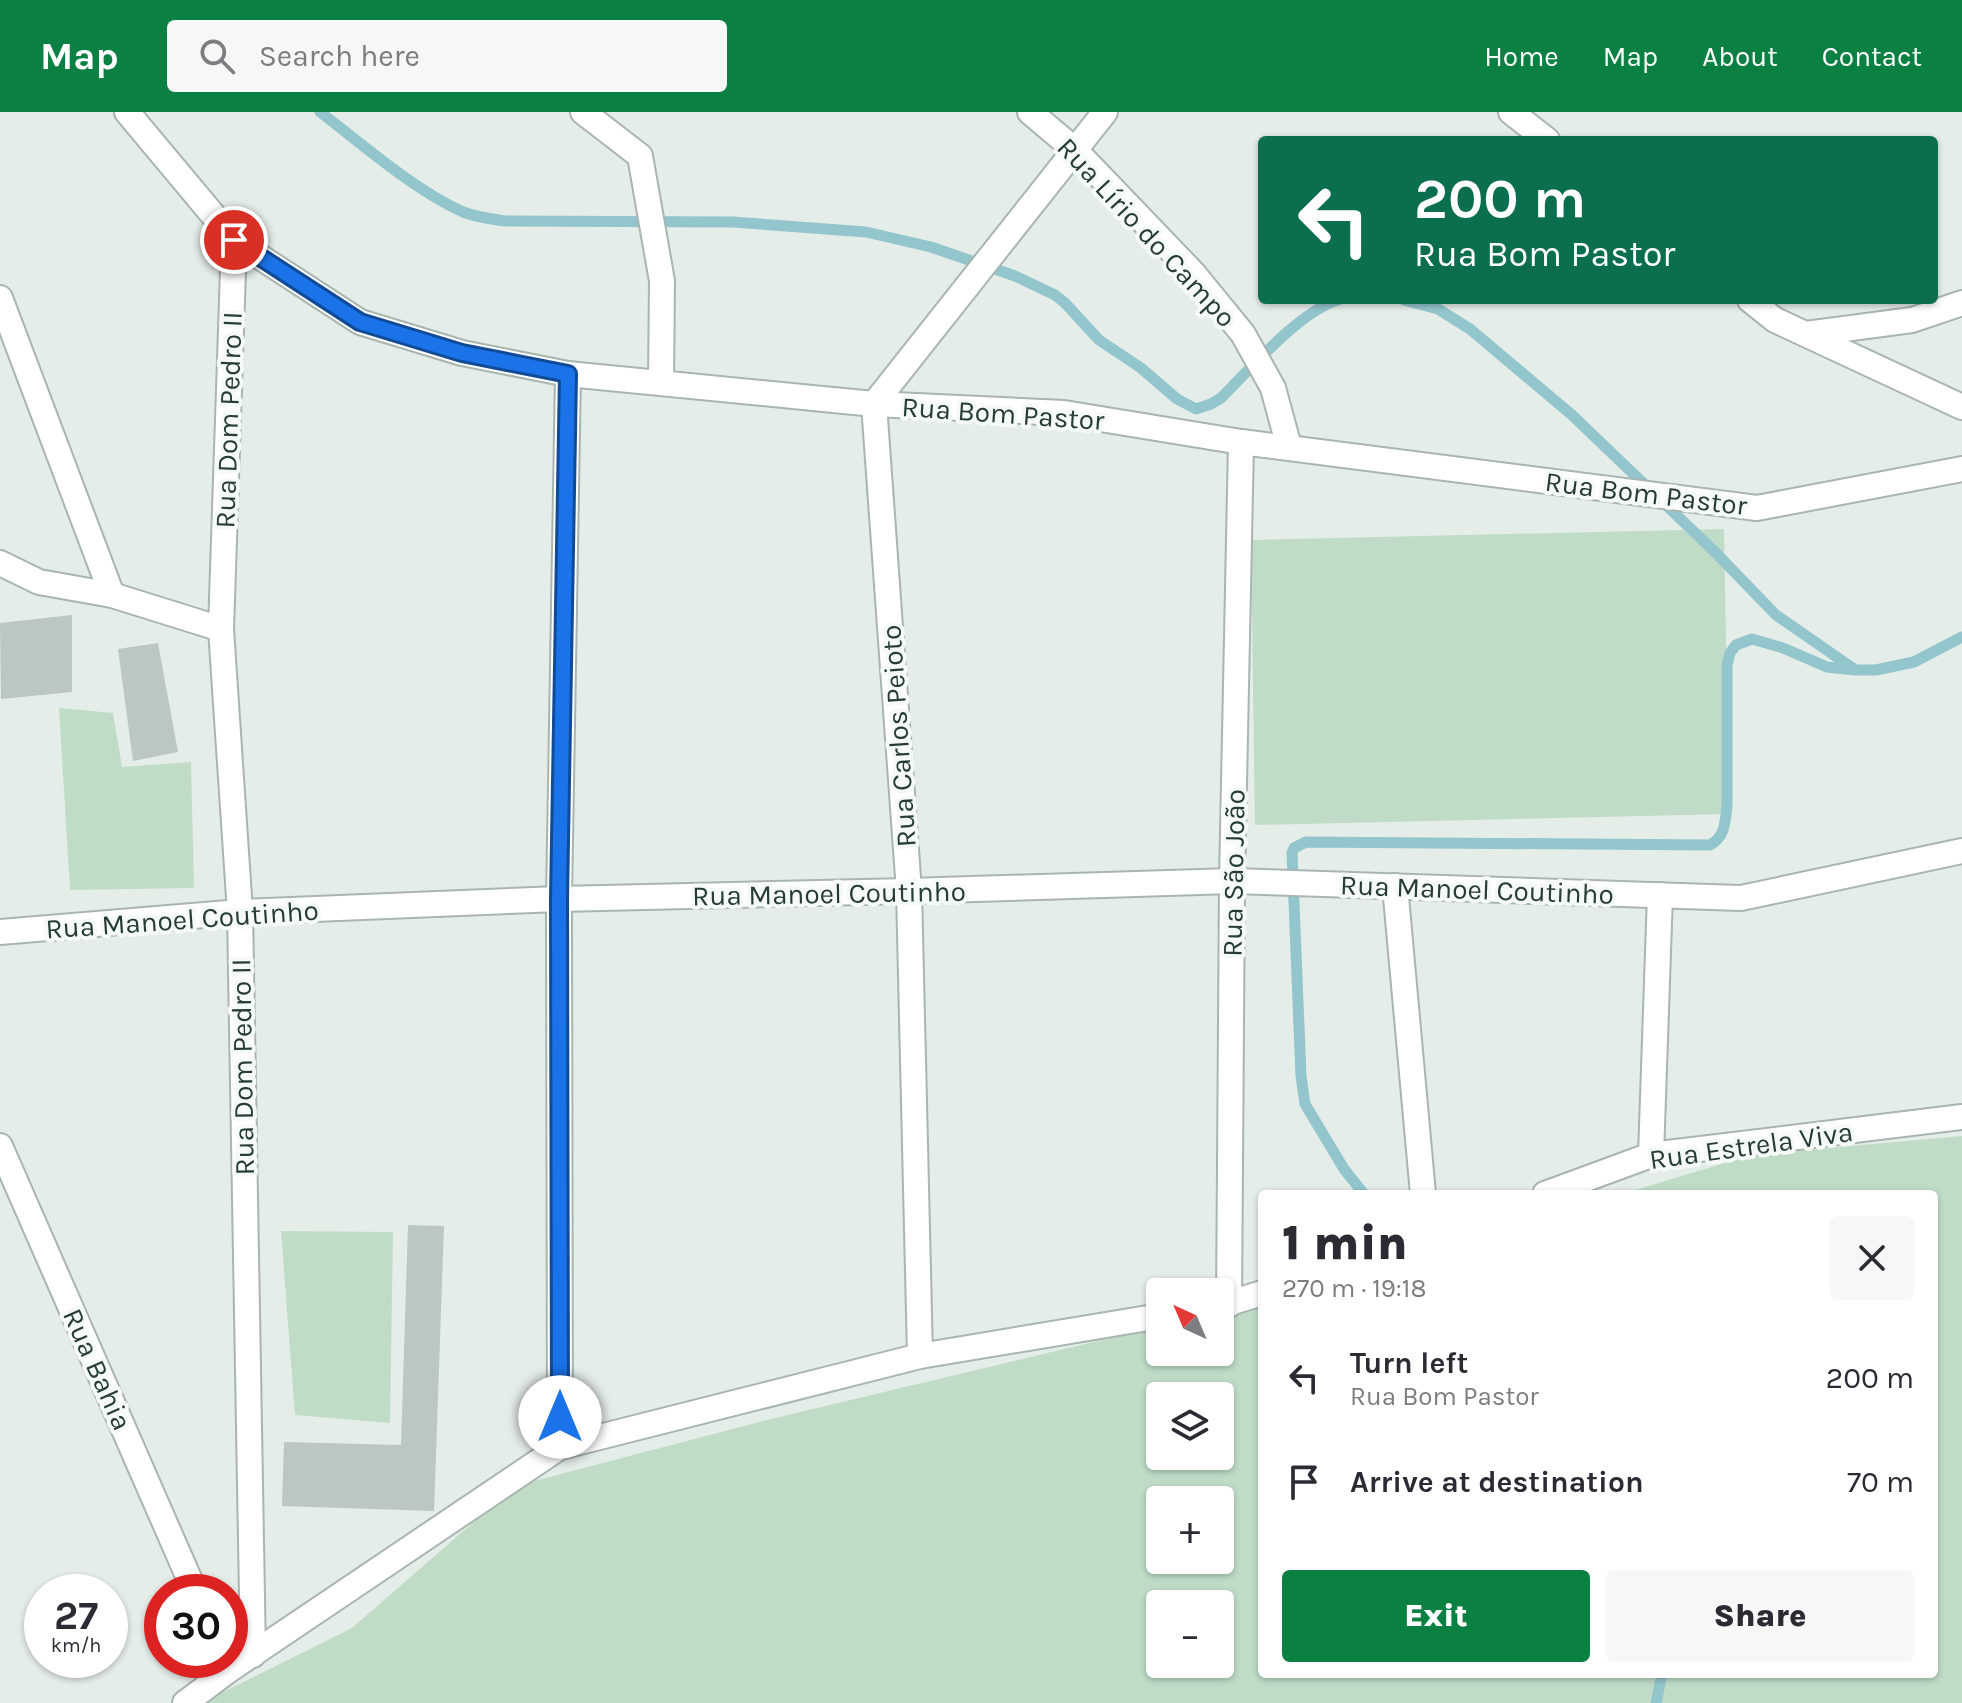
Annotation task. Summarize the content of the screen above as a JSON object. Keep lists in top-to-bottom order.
{
  "streets": {
    "street": [
      "Rua Lírio do Campo",
      "Rua Bom Pastor",
      "Rua Dom Pedro II",
      "Rua Carlos Peioto",
      "Rua São João",
      "Rua Manoel Coutinho",
      "Rua Estrela Viva",
      "Rua Bahia"
    ]
  },
  "crossings": [
    ["Rua Lírio do Campo", "Rua Bom Pastor"],
    ["Rua Bom Pastor", "Rua Dom Pedro II"],
    ["Rua Bom Pastor", "Rua Carlos Peioto"],
    ["Rua Bom Pastor", "Rua São João"],
    ["Rua Dom Pedro II", "Rua Manoel Coutinho"],
    ["Rua Carlos Peioto", "Rua Manoel Coutinho"],
    ["Rua São João", "Rua Manoel Coutinho"]
  ],
  "north": "top left",
  "page": {
    "header": "Map",
    "search": "Search here",
    "nav": [
      "Home",
      "Map",
      "About",
      "Contact"
    ],
    "turn": ["200 m", "Rua Bom Pastor"],
    "heading": ["1 min", "270 m · 19:18"],
    "map_buttons": ["+", "−"],
    "list": [
      {
        "name": "Turn left",
        "note": "Rua Bom Pastor",
        "value": "200 m"
      },
      {
        "name": "Arrive at destination",
        "value": "70 m"
      }
    ],
    "buttons": ["Exit", "Share"],
    "speed": "27 km/h",
    "limit": "30"
  }
}
